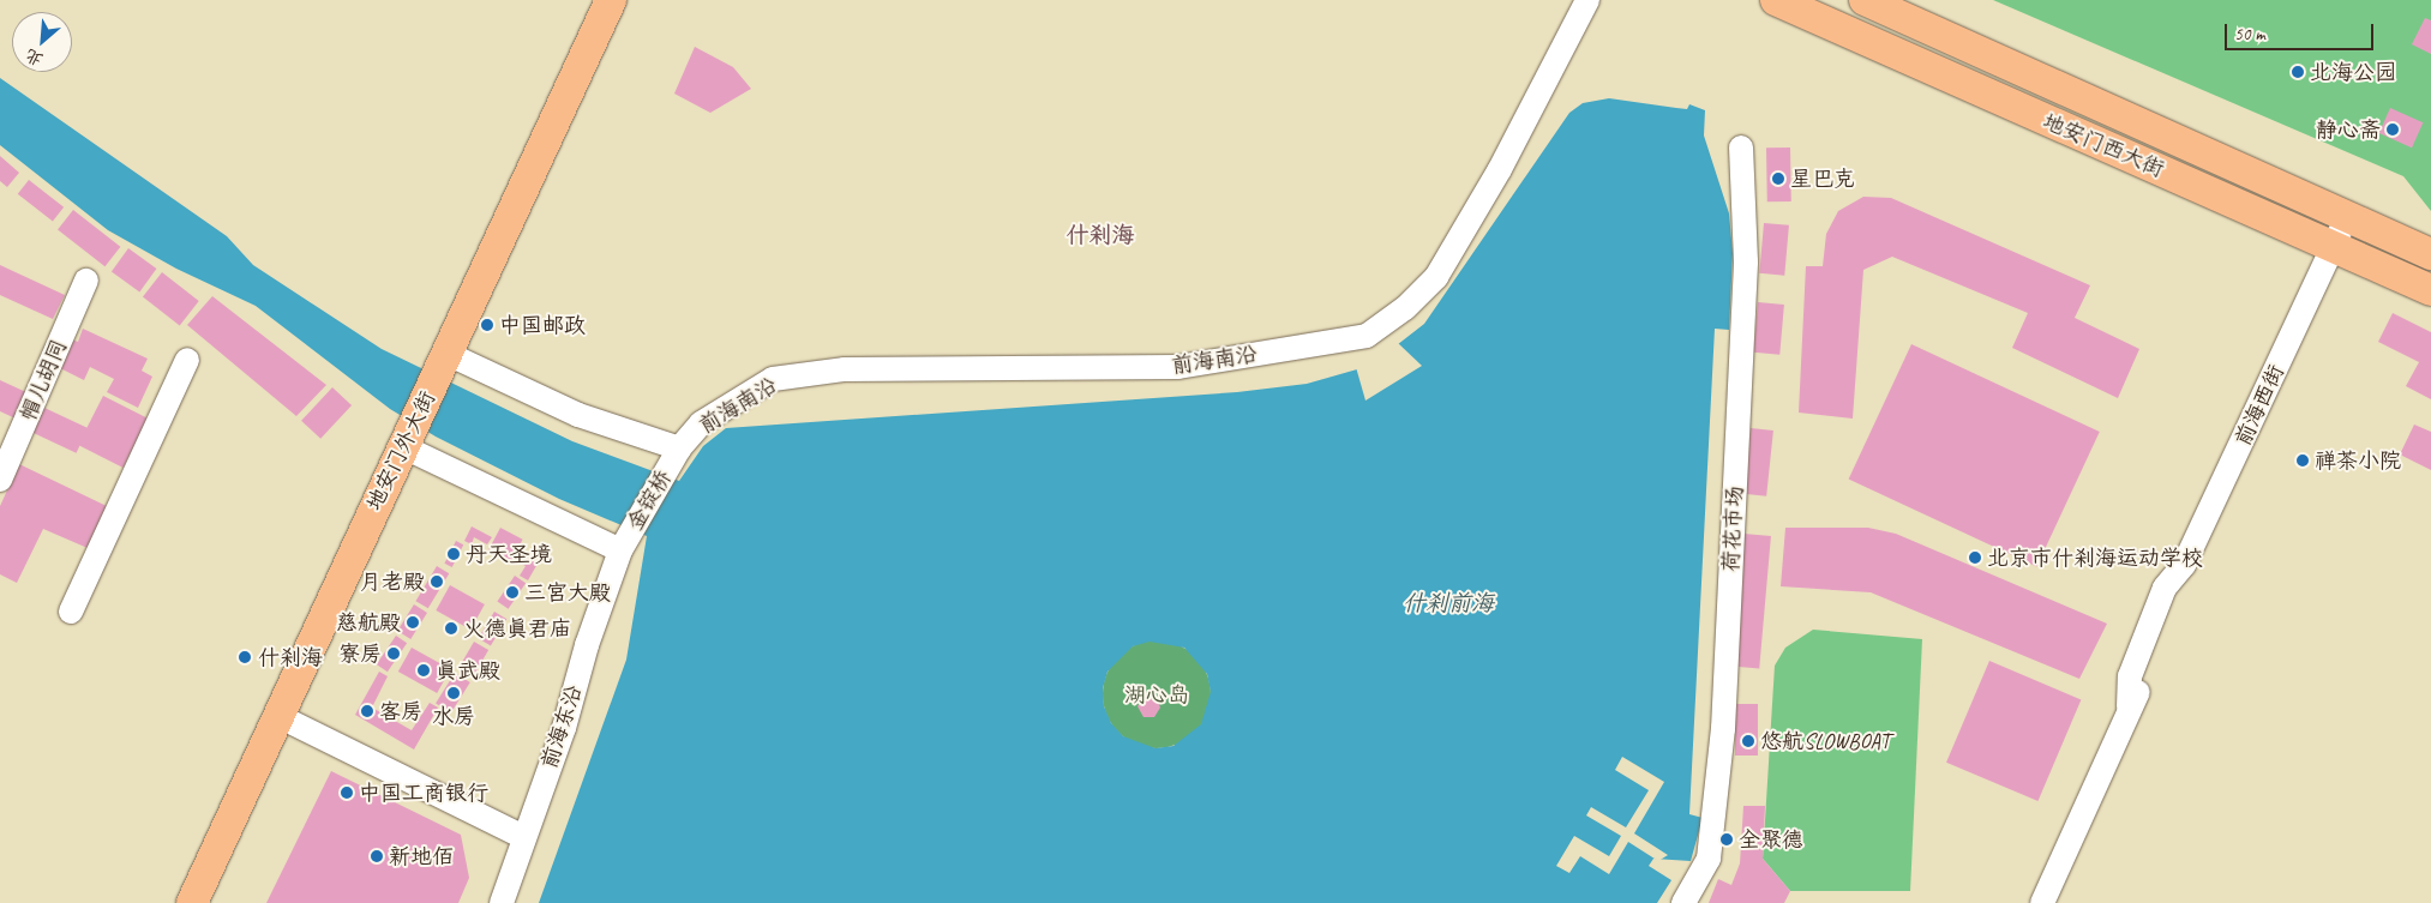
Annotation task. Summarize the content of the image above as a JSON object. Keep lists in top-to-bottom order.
{
  "streets": {
    "main road": ["地安门西大街", "地安门外大街"],
    "street": [
      "前海南沿",
      "帽儿胡同",
      "前海西街",
      "金锭桥",
      "荷花市场",
      "前海东沿"
    ]
  },
  "crossings": [
    ["地安门西大街", "前海西街"],
    ["前海南沿", "金锭桥"],
    ["金锭桥", "前海东沿"]
  ],
  "districts": ["什刹海"],
  "water": ["什刹前海"],
  "parks": ["湖心岛"],
  "places": [
    "北海公园",
    "静心斋",
    "星巴克",
    "中国邮政",
    "禅茶小院",
    "丹天圣境",
    "北京市什刹海运动学校",
    "月老殿",
    "三宫大殿",
    "慈航殿",
    "火德真君庙",
    "寮房",
    "什刹海",
    "真武殿",
    "水房",
    "客房",
    "悠航SLOWBOAT",
    "中国工商银行",
    "全聚德",
    "新地佰"
  ],
  "scale_bar": "50 m",
  "north": "bottom left"
}
